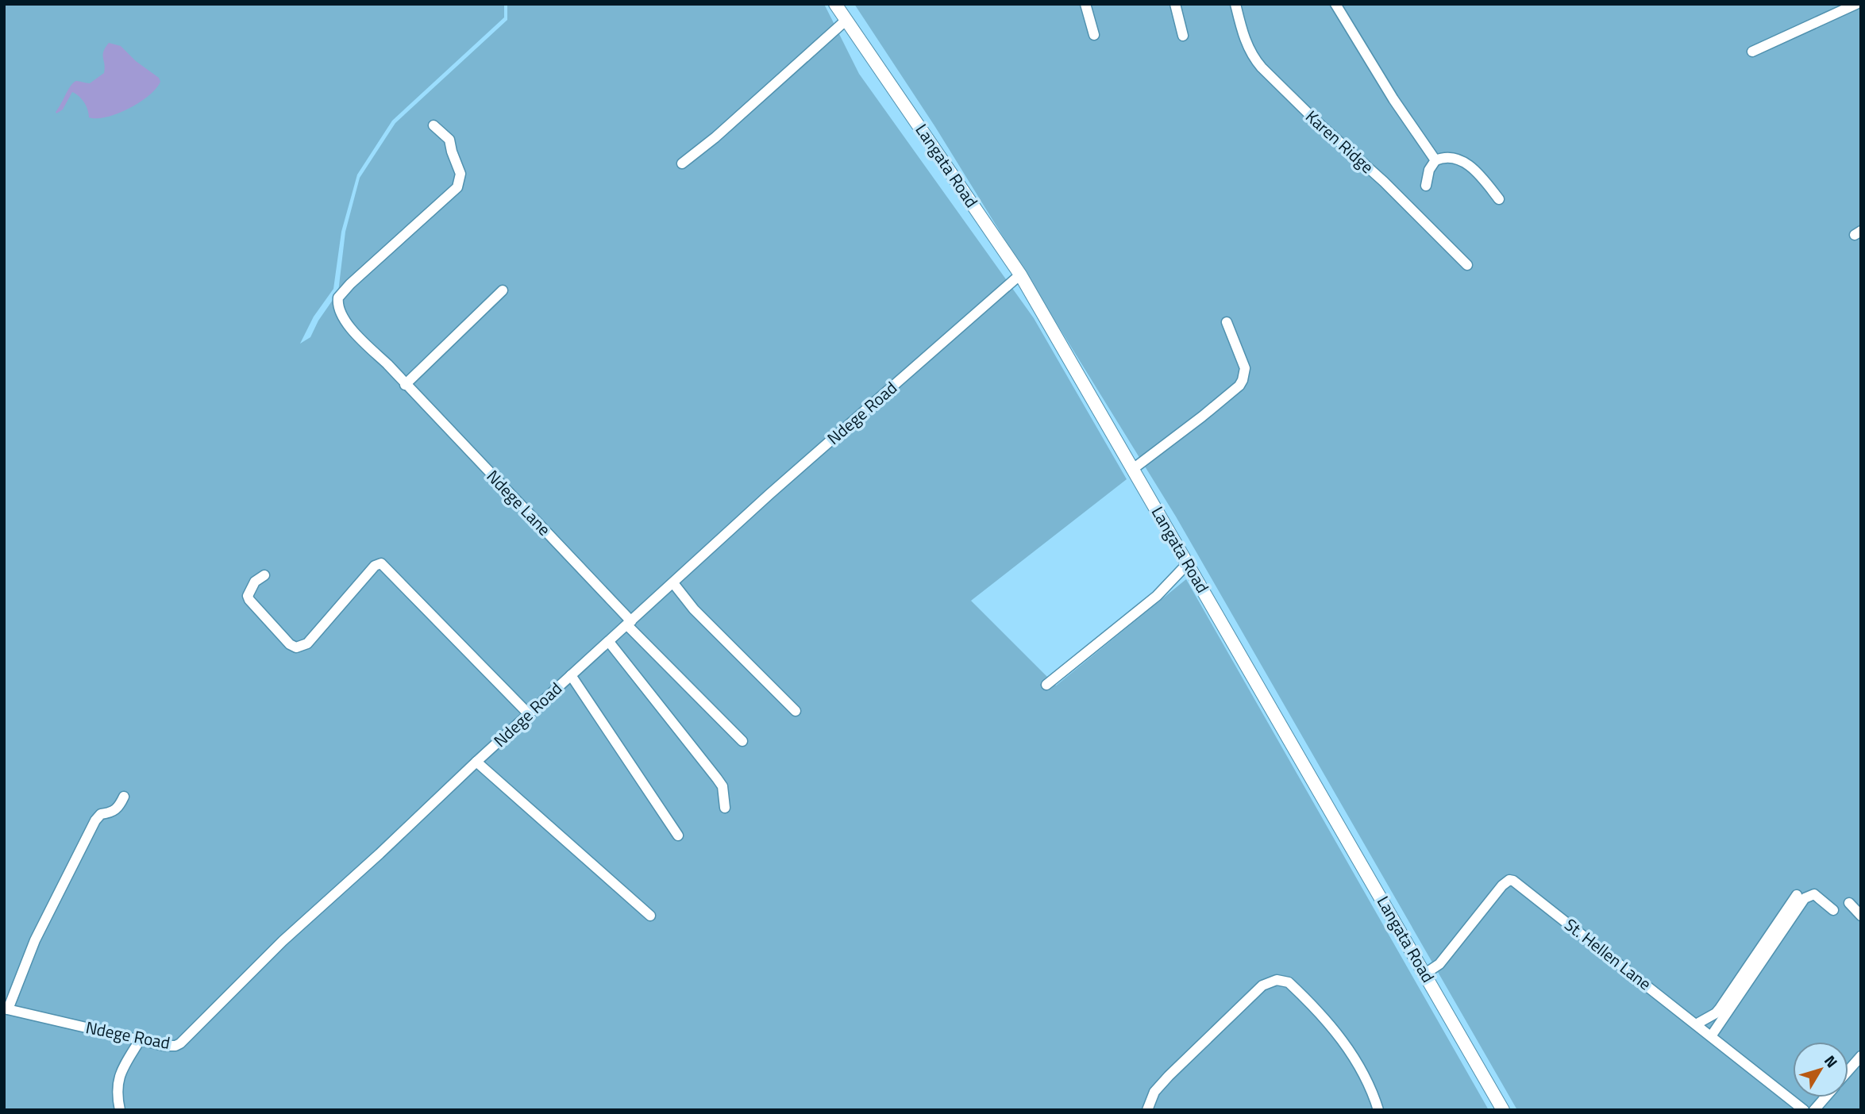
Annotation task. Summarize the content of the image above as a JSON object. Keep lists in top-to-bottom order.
{
  "streets": {
    "main road": ["Langata Road"],
    "street": [
      "Karen Ridge",
      "Ndege Road",
      "Ndege Lane",
      "St. Hellen Lane"
    ]
  },
  "crossings": [
    ["Langata Road", "Ndege Road"],
    ["Langata Road", "St. Hellen Lane"],
    ["Ndege Road", "Ndege Lane"]
  ],
  "north": "top right"
}
